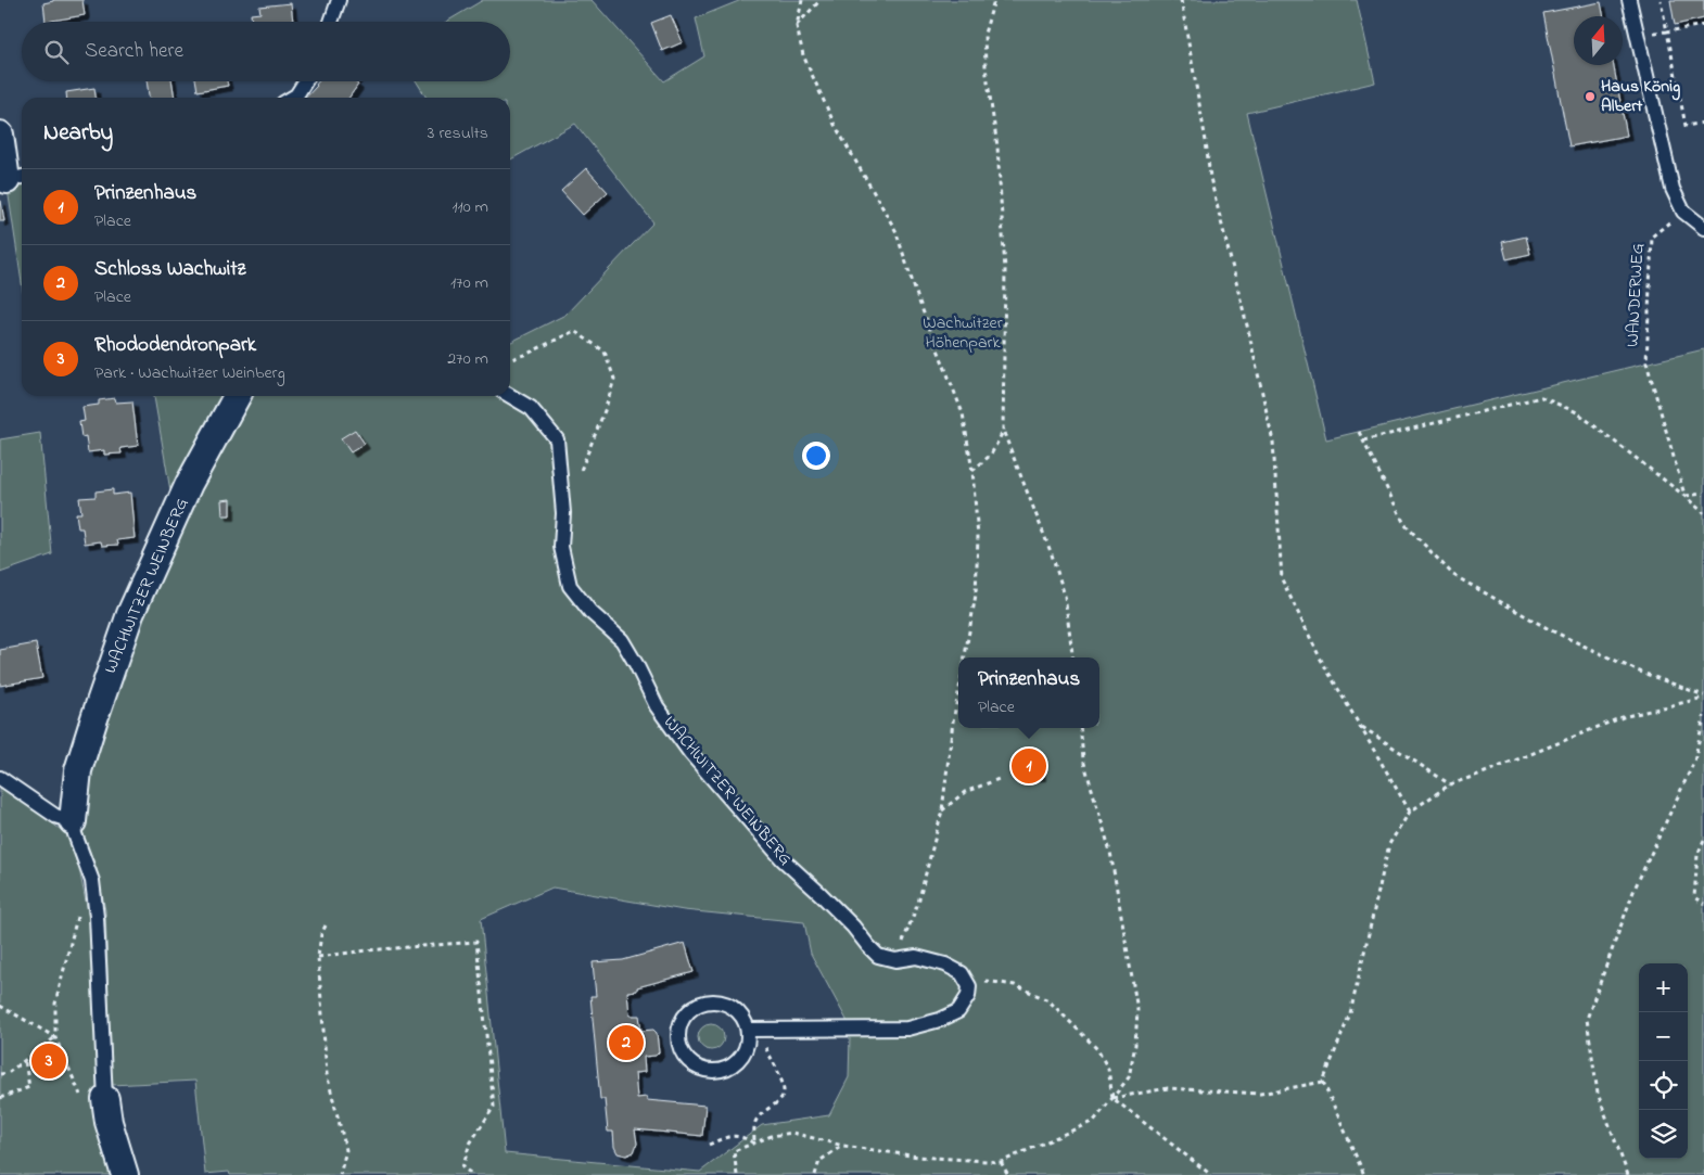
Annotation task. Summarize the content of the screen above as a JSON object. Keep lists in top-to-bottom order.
{
  "streets": {
    "street": ["WACHWITZER WEINBERG"],
    "path": ["WANDERWEG"]
  },
  "parks": ["Wachwitzer Höhenpark"],
  "places": ["Haus König Albert"],
  "north": "top",
  "page": {
    "search": "Search here",
    "heading": ["Nearby", "3 results"],
    "list": [
      {
        "mark": "1",
        "name": "Prinzenhaus",
        "note": "Place",
        "value": "110 m"
      },
      {
        "mark": "2",
        "name": "Schloss Wachwitz",
        "note": "Place",
        "value": "170 m"
      },
      {
        "mark": "3",
        "name": "Rhododendronpark",
        "note": "Park · Wachwitzer Weinberg",
        "value": "270 m"
      }
    ],
    "popup": ["Prinzenhaus", "Place"],
    "pins": ["1", "2", "3"],
    "map_buttons": ["+", "−"]
  }
}
